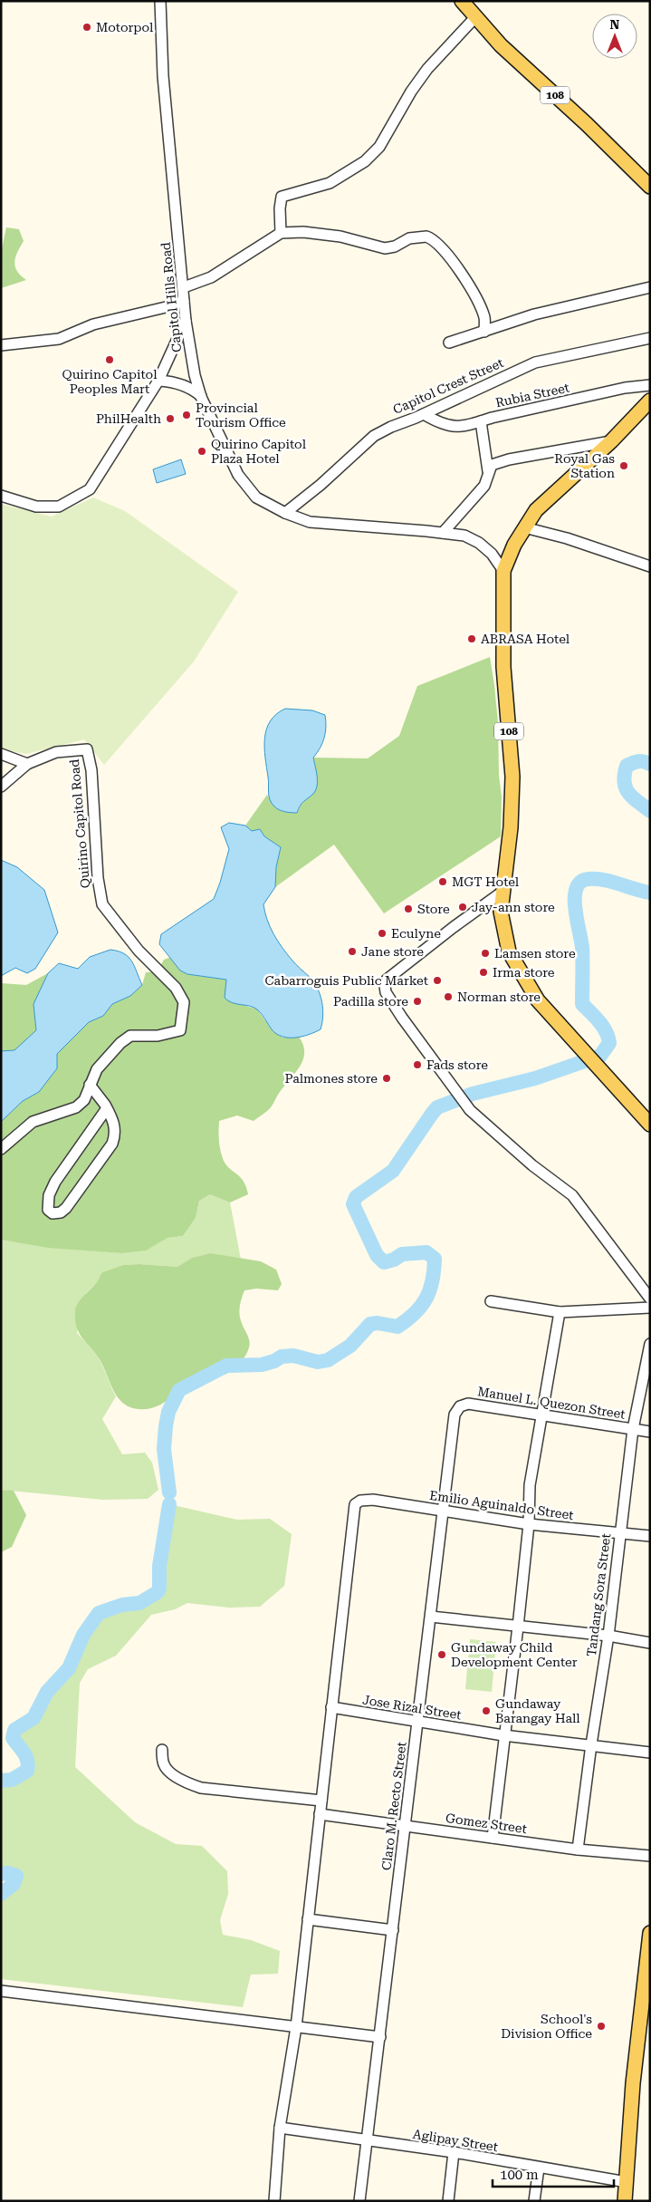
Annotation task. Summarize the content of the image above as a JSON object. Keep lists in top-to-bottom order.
{
  "streets": {
    "main road": ["108"],
    "street": [
      "Capitol Hills Road",
      "Capitol Crest Street",
      "Rubia Street",
      "Quirino Capitol Road",
      "Manuel L. Quezon Street",
      "Emilio Aguinaldo Street",
      "Tandang Sora Street",
      "Jose Rizal Street",
      "Claro M. Recto Street",
      "Gomez Street",
      "Aglipay Street"
    ]
  },
  "crossings": [
    ["108", "Capitol Hills Road"],
    ["Capitol Hills Road", "Capitol Crest Street"],
    ["Capitol Crest Street", "Rubia Street"],
    ["Manuel L. Quezon Street", "Tandang Sora Street"],
    ["Manuel L. Quezon Street", "Claro M. Recto Street"],
    ["Emilio Aguinaldo Street", "Tandang Sora Street"],
    ["Emilio Aguinaldo Street", "Jose Rizal Street"],
    ["Emilio Aguinaldo Street", "Claro M. Recto Street"],
    ["Tandang Sora Street", "Jose Rizal Street"],
    ["Tandang Sora Street", "Gomez Street"],
    ["Jose Rizal Street", "Claro M. Recto Street"],
    ["Claro M. Recto Street", "Gomez Street"],
    ["Claro M. Recto Street", "Aglipay Street"]
  ],
  "places": [
    "Motorpol",
    "Quirino Capitol Peoples Mart",
    "Provincial Tourism Office",
    "PhilHealth",
    "Quirino Capitol Plaza Hotel",
    "Royal Gas Station",
    "ABRASA Hotel",
    "MGT Hotel",
    "Jay-ann store",
    "Store",
    "Eculyne",
    "Jane store",
    "Lamsen store",
    "Irma store",
    "Cabarroguis Public Market",
    "Norman store",
    "Padilla store",
    "Fads store",
    "Palmones store",
    "Gundaway Child Development Center",
    "Gundaway Barangay Hall",
    "School's Division Office"
  ],
  "scale_bar": "100 m",
  "north": "top"
}
